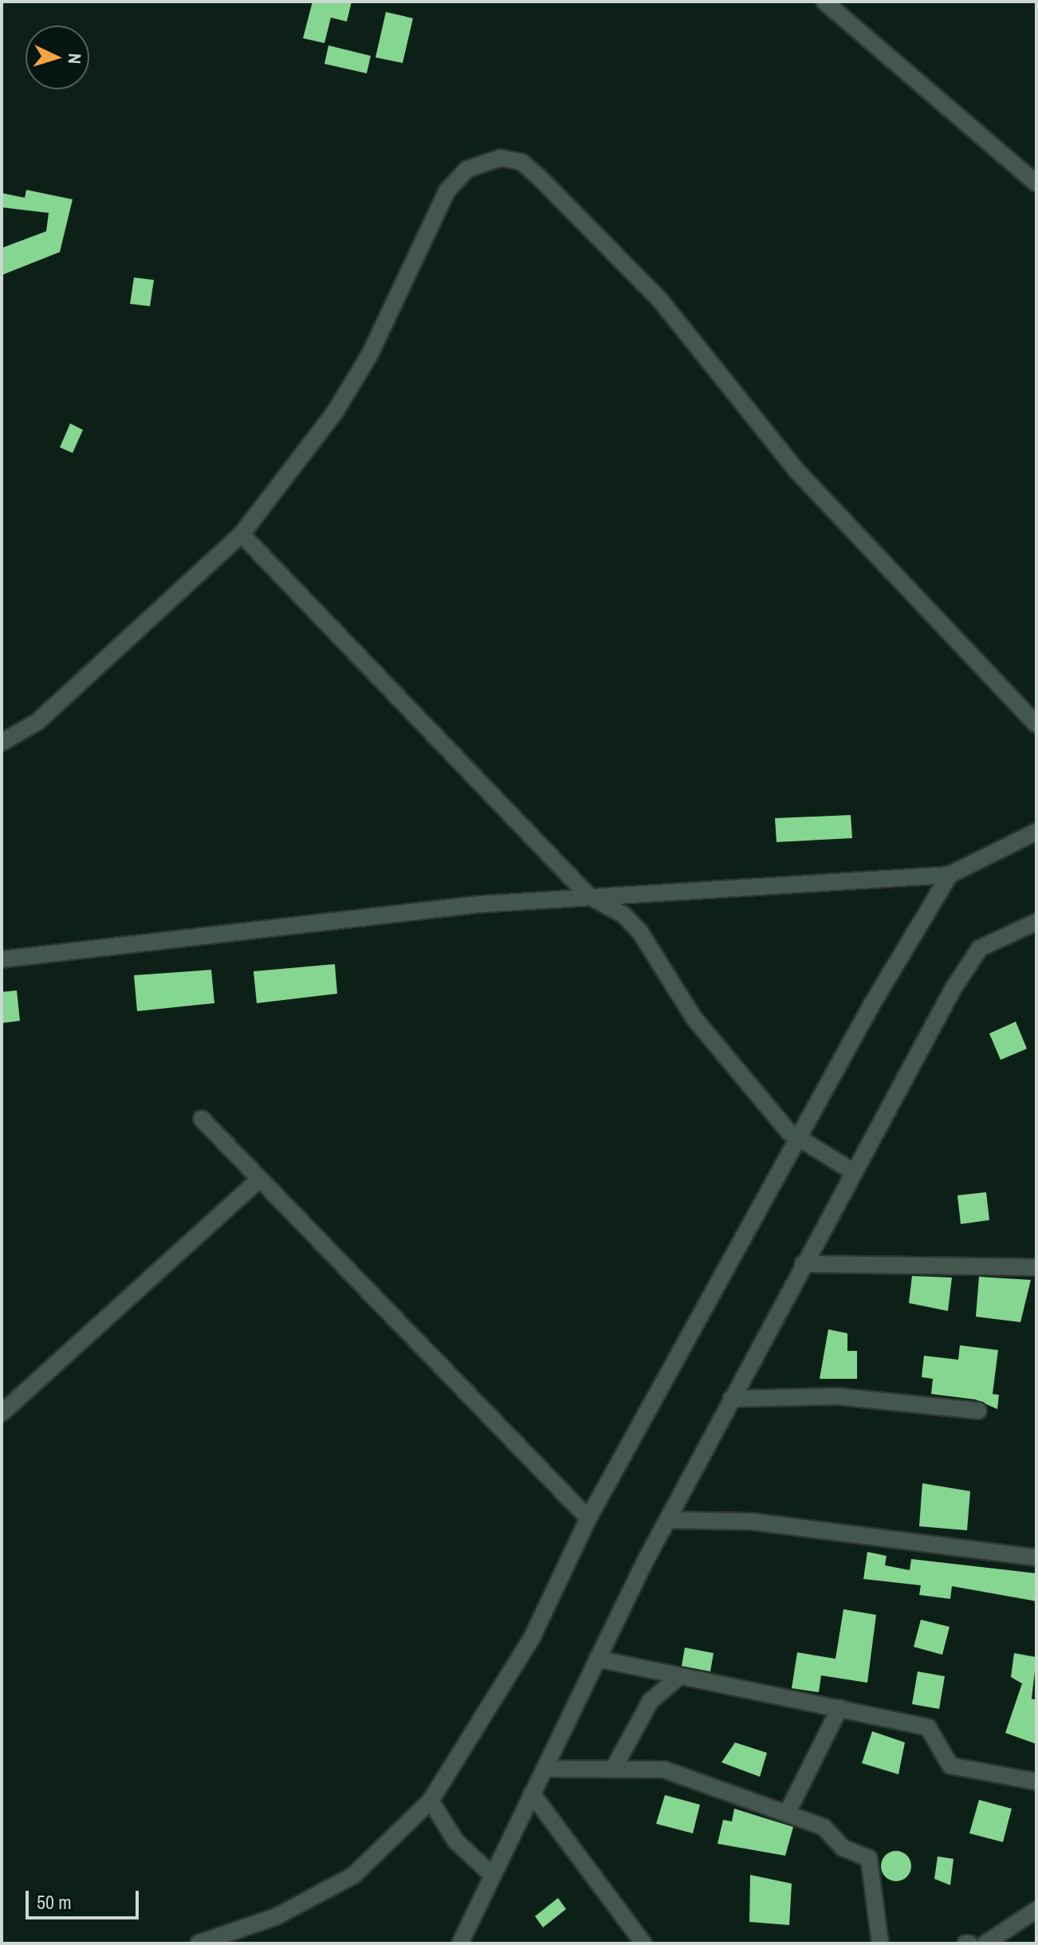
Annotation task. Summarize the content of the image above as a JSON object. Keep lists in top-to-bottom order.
{
  "scale_bar": "50 m",
  "north": "right"
}
